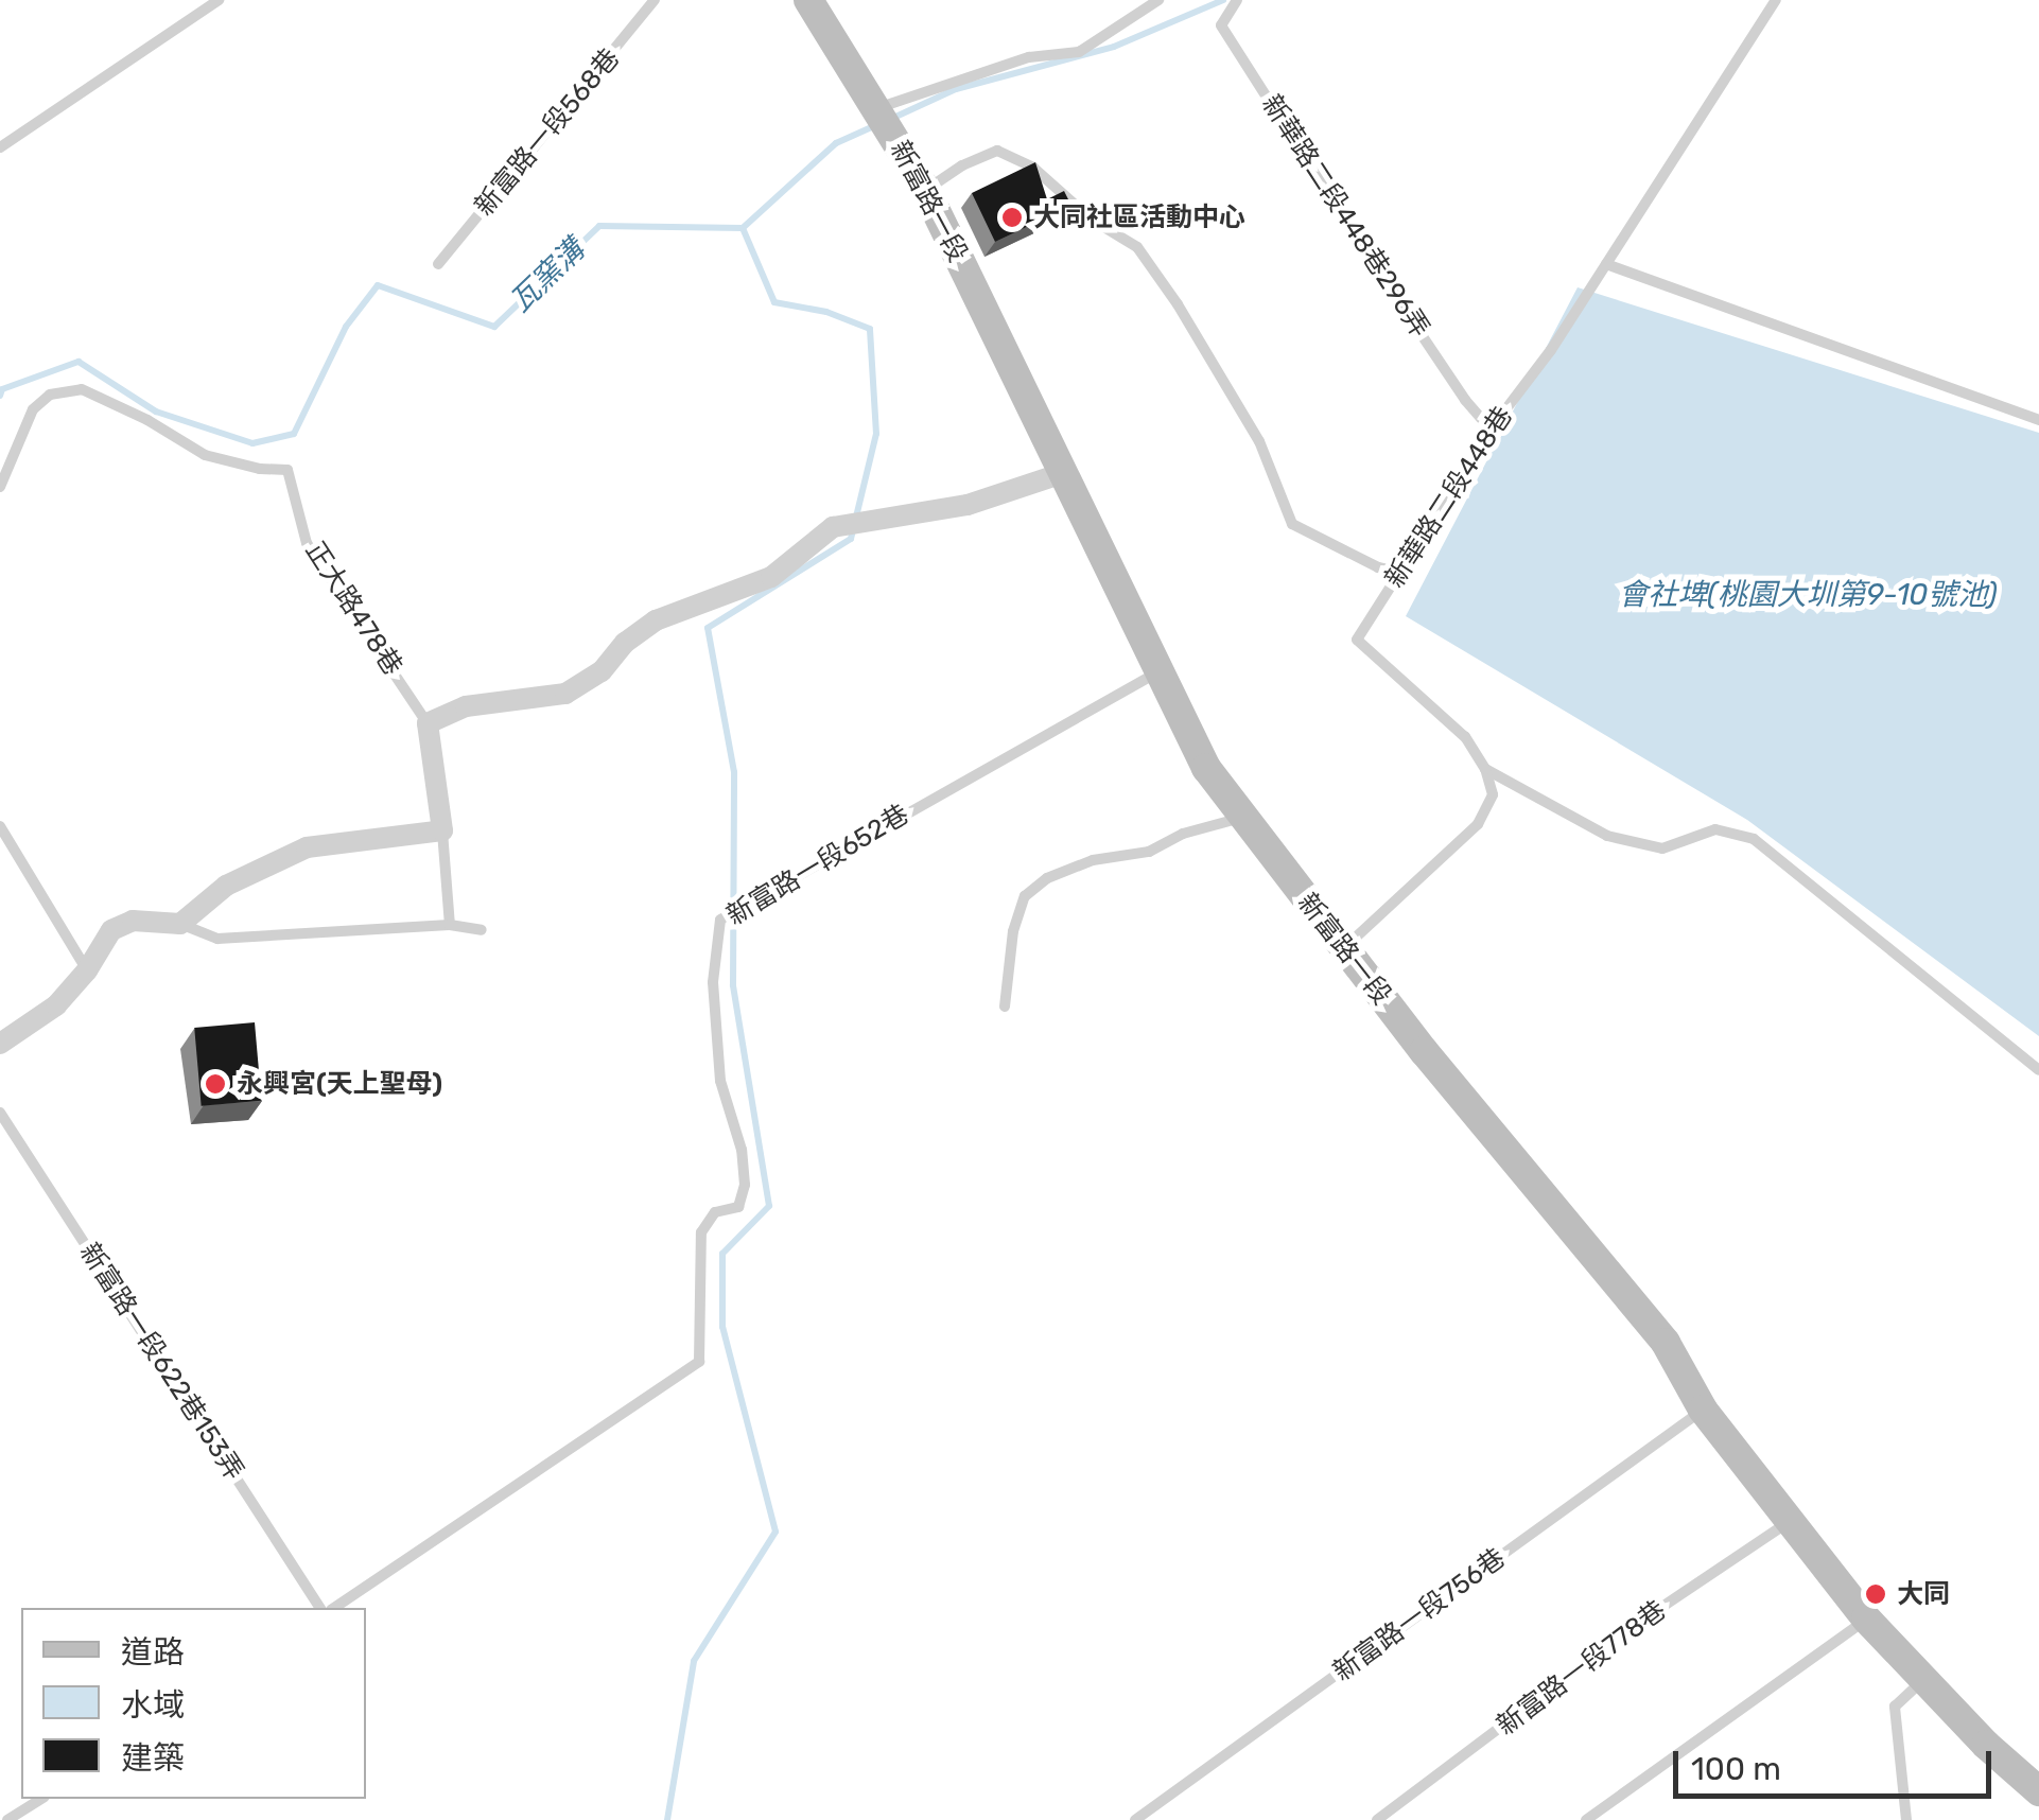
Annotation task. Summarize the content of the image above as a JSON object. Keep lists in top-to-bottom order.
{
  "streets": {
    "street": ["新富路一段"],
    "lane": [
      "新富路一段568巷",
      "新華路二段448巷296弄",
      "新華路二段448巷",
      "正大路478巷",
      "新富路一段652巷",
      "新富路一段622巷153弄",
      "新富路一段756巷",
      "新富路一段778巷"
    ]
  },
  "crossings": [
    ["新富路一段", "新富路一段652巷"],
    ["新富路一段", "新富路一段756巷"],
    ["新富路一段", "新富路一段778巷"],
    ["新華路二段448巷296弄", "新華路二段448巷"]
  ],
  "water": ["瓦窯溝", "會社埤(桃園大圳第9-10號池)"],
  "places": ["大同社區活動中心", "永興宮(天上聖母)", "大同"],
  "legend": ["道路", "水域", "建築"],
  "scale_bar": "100 m"
}
